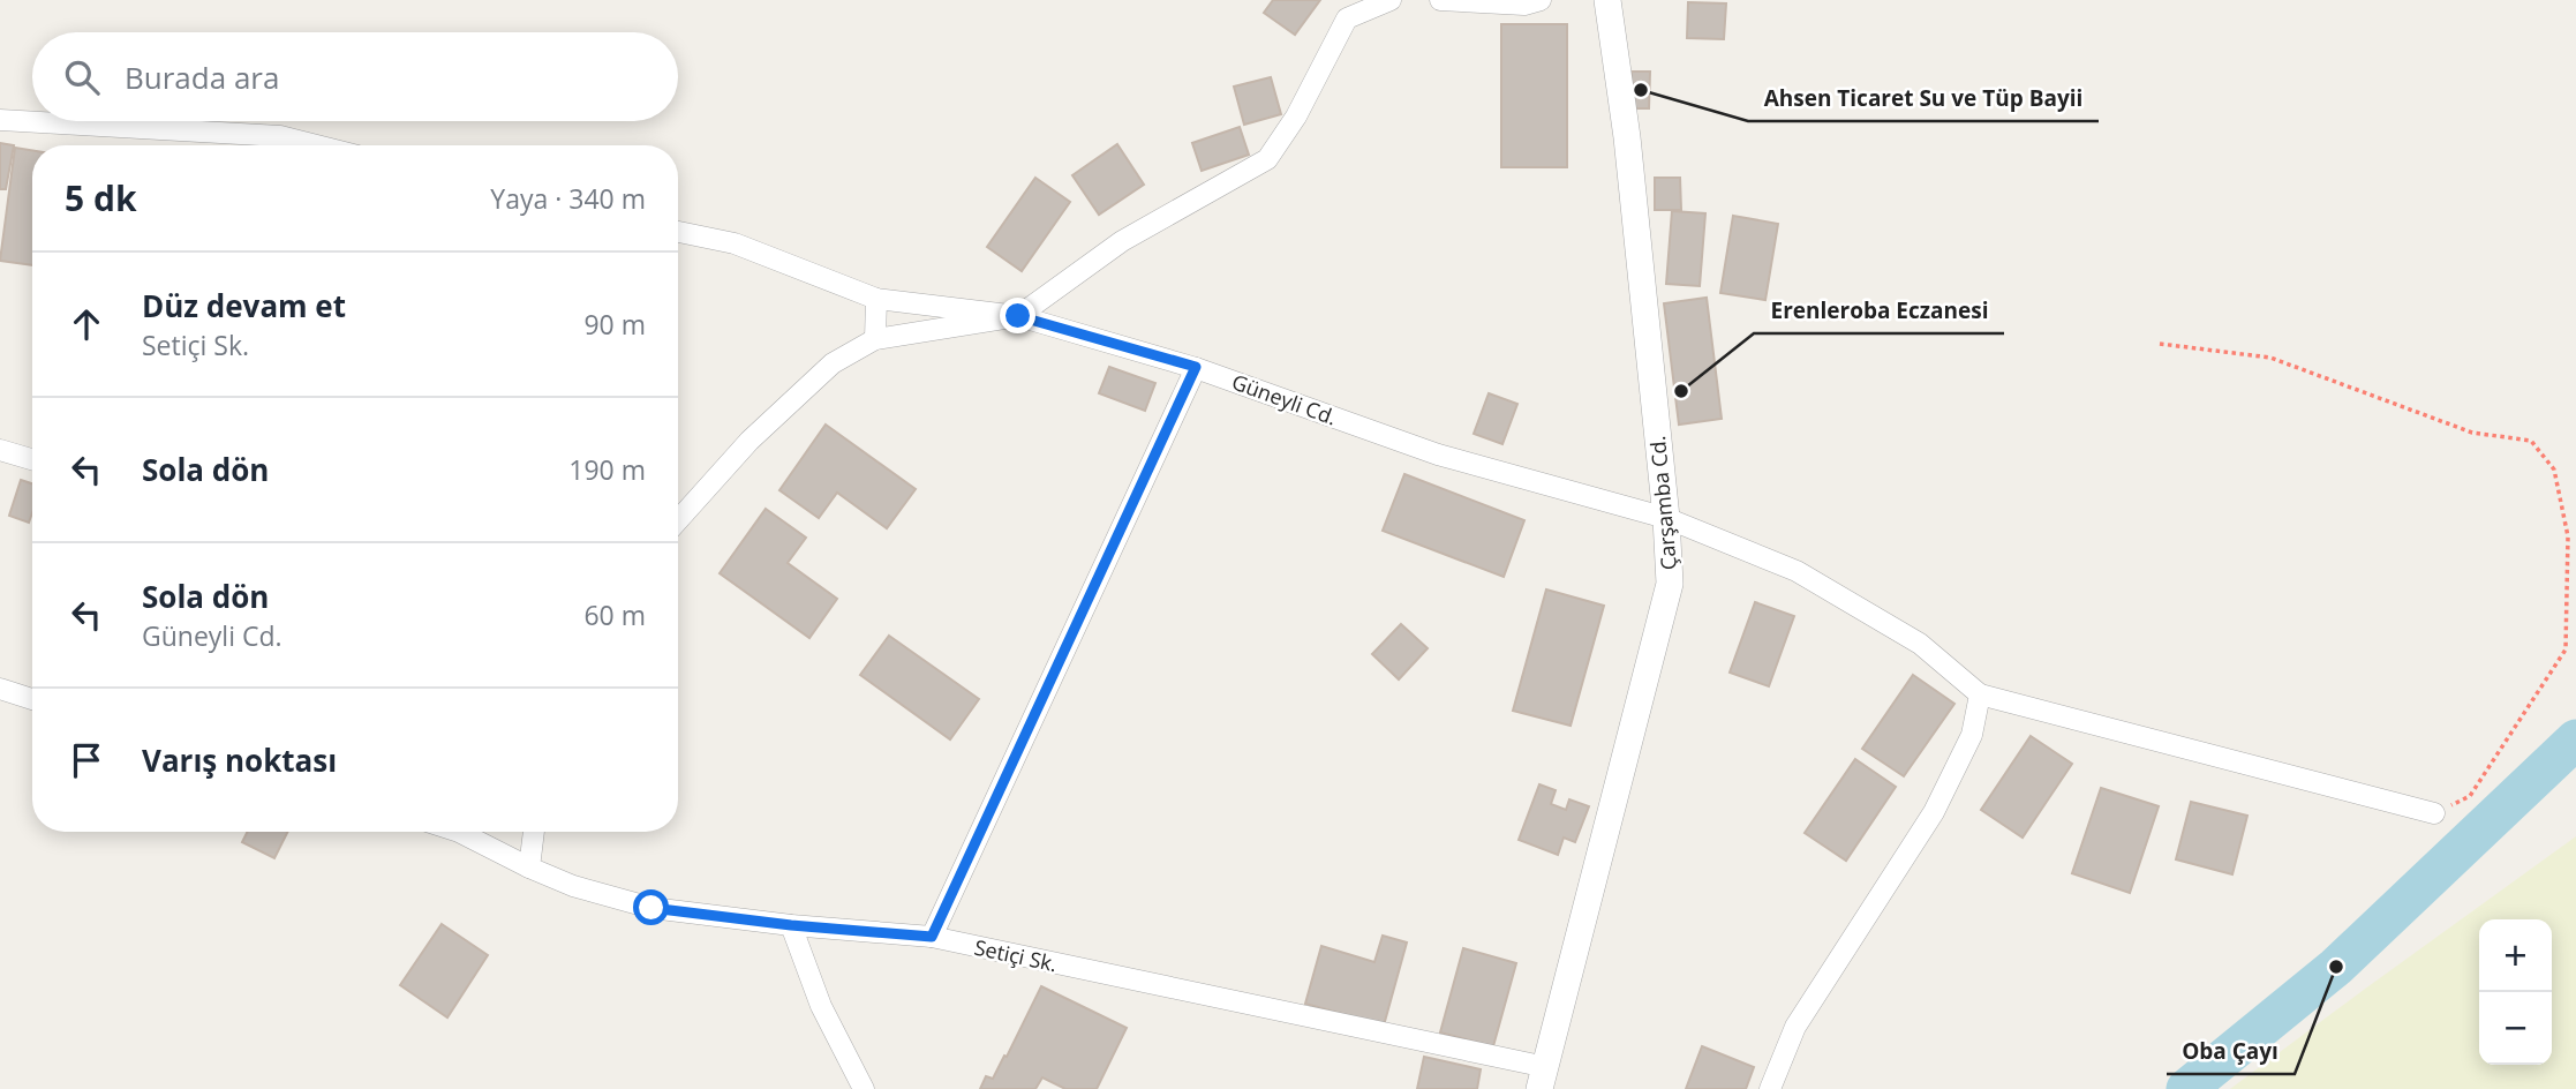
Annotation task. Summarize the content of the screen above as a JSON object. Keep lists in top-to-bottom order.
{
  "streets": {
    "street": ["Güneyli Cd.", "Çarşamba Cd.", "Setiçi Sk."]
  },
  "crossings": [
    ["Güneyli Cd.", "Çarşamba Cd."],
    ["Çarşamba Cd.", "Setiçi Sk."]
  ],
  "places": ["Ahsen Ticaret Su ve Tüp Bayii", "Erenleroba Eczanesi", "Oba Çayı"],
  "page": {
    "search": "Burada ara",
    "heading": ["5 dk", "Yaya · 340 m"],
    "list": [
      ["Düz devam et", "Setiçi Sk.", "90 m"],
      ["Sola dön", "190 m"],
      ["Sola dön", "Güneyli Cd.", "60 m"],
      "Varış noktası"
    ],
    "map_buttons": ["+", "−"]
  }
}
